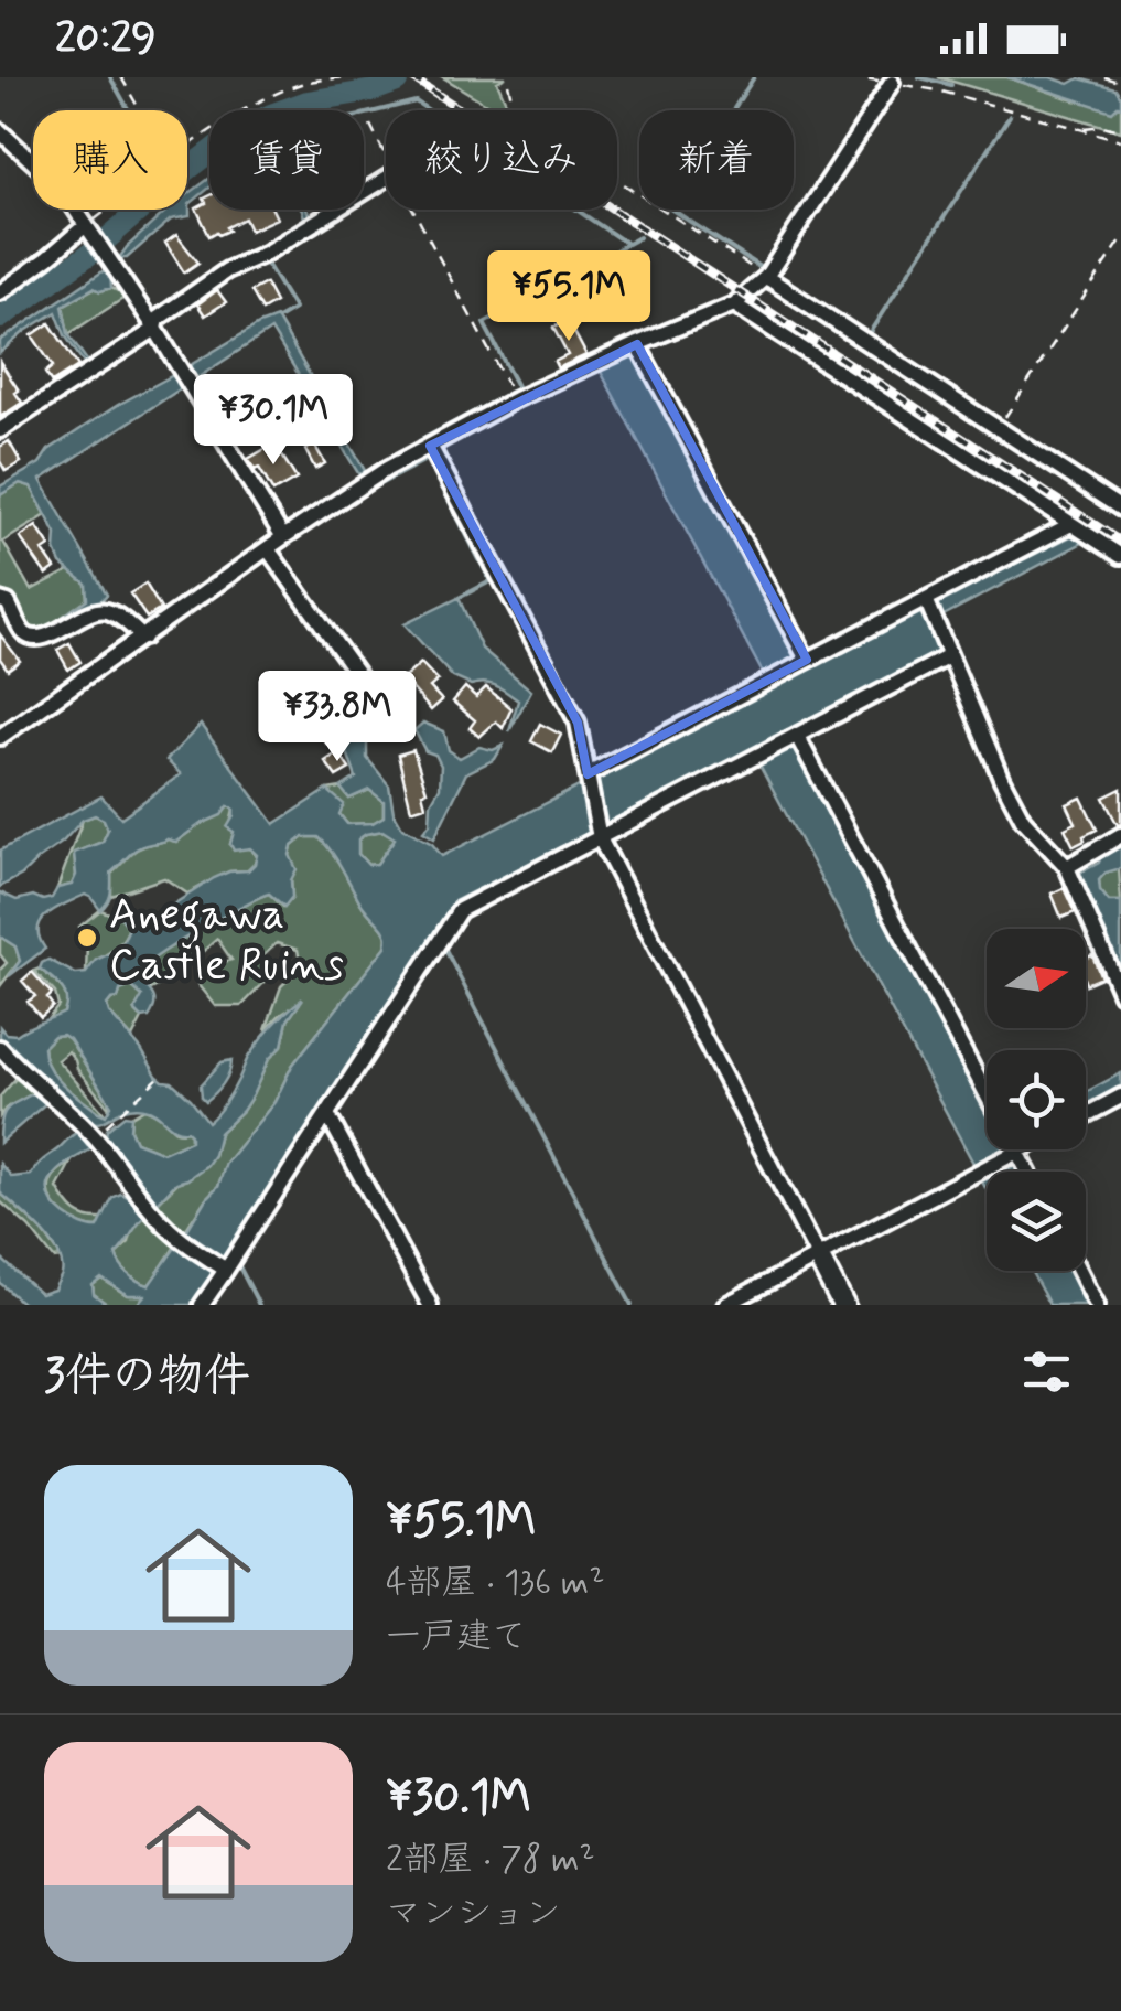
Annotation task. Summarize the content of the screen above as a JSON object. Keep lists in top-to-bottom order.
{
  "places": ["Anegawa Castle Ruins"],
  "north": "right",
  "page": {
    "status": "20:29",
    "chip": [
      "購入",
      "賃貸",
      "絞り込み",
      "新着"
    ],
    "price": ["¥55.1M", "¥30.1M", "¥33.8M"],
    "heading": "3件の物件",
    "list": [
      {
        "name": "¥55.1M",
        "note": "4部屋 · 136 m² · 一戸建て"
      },
      {
        "name": "¥30.1M",
        "note": "2部屋 · 78 m² · マンション"
      }
    ]
  }
}
